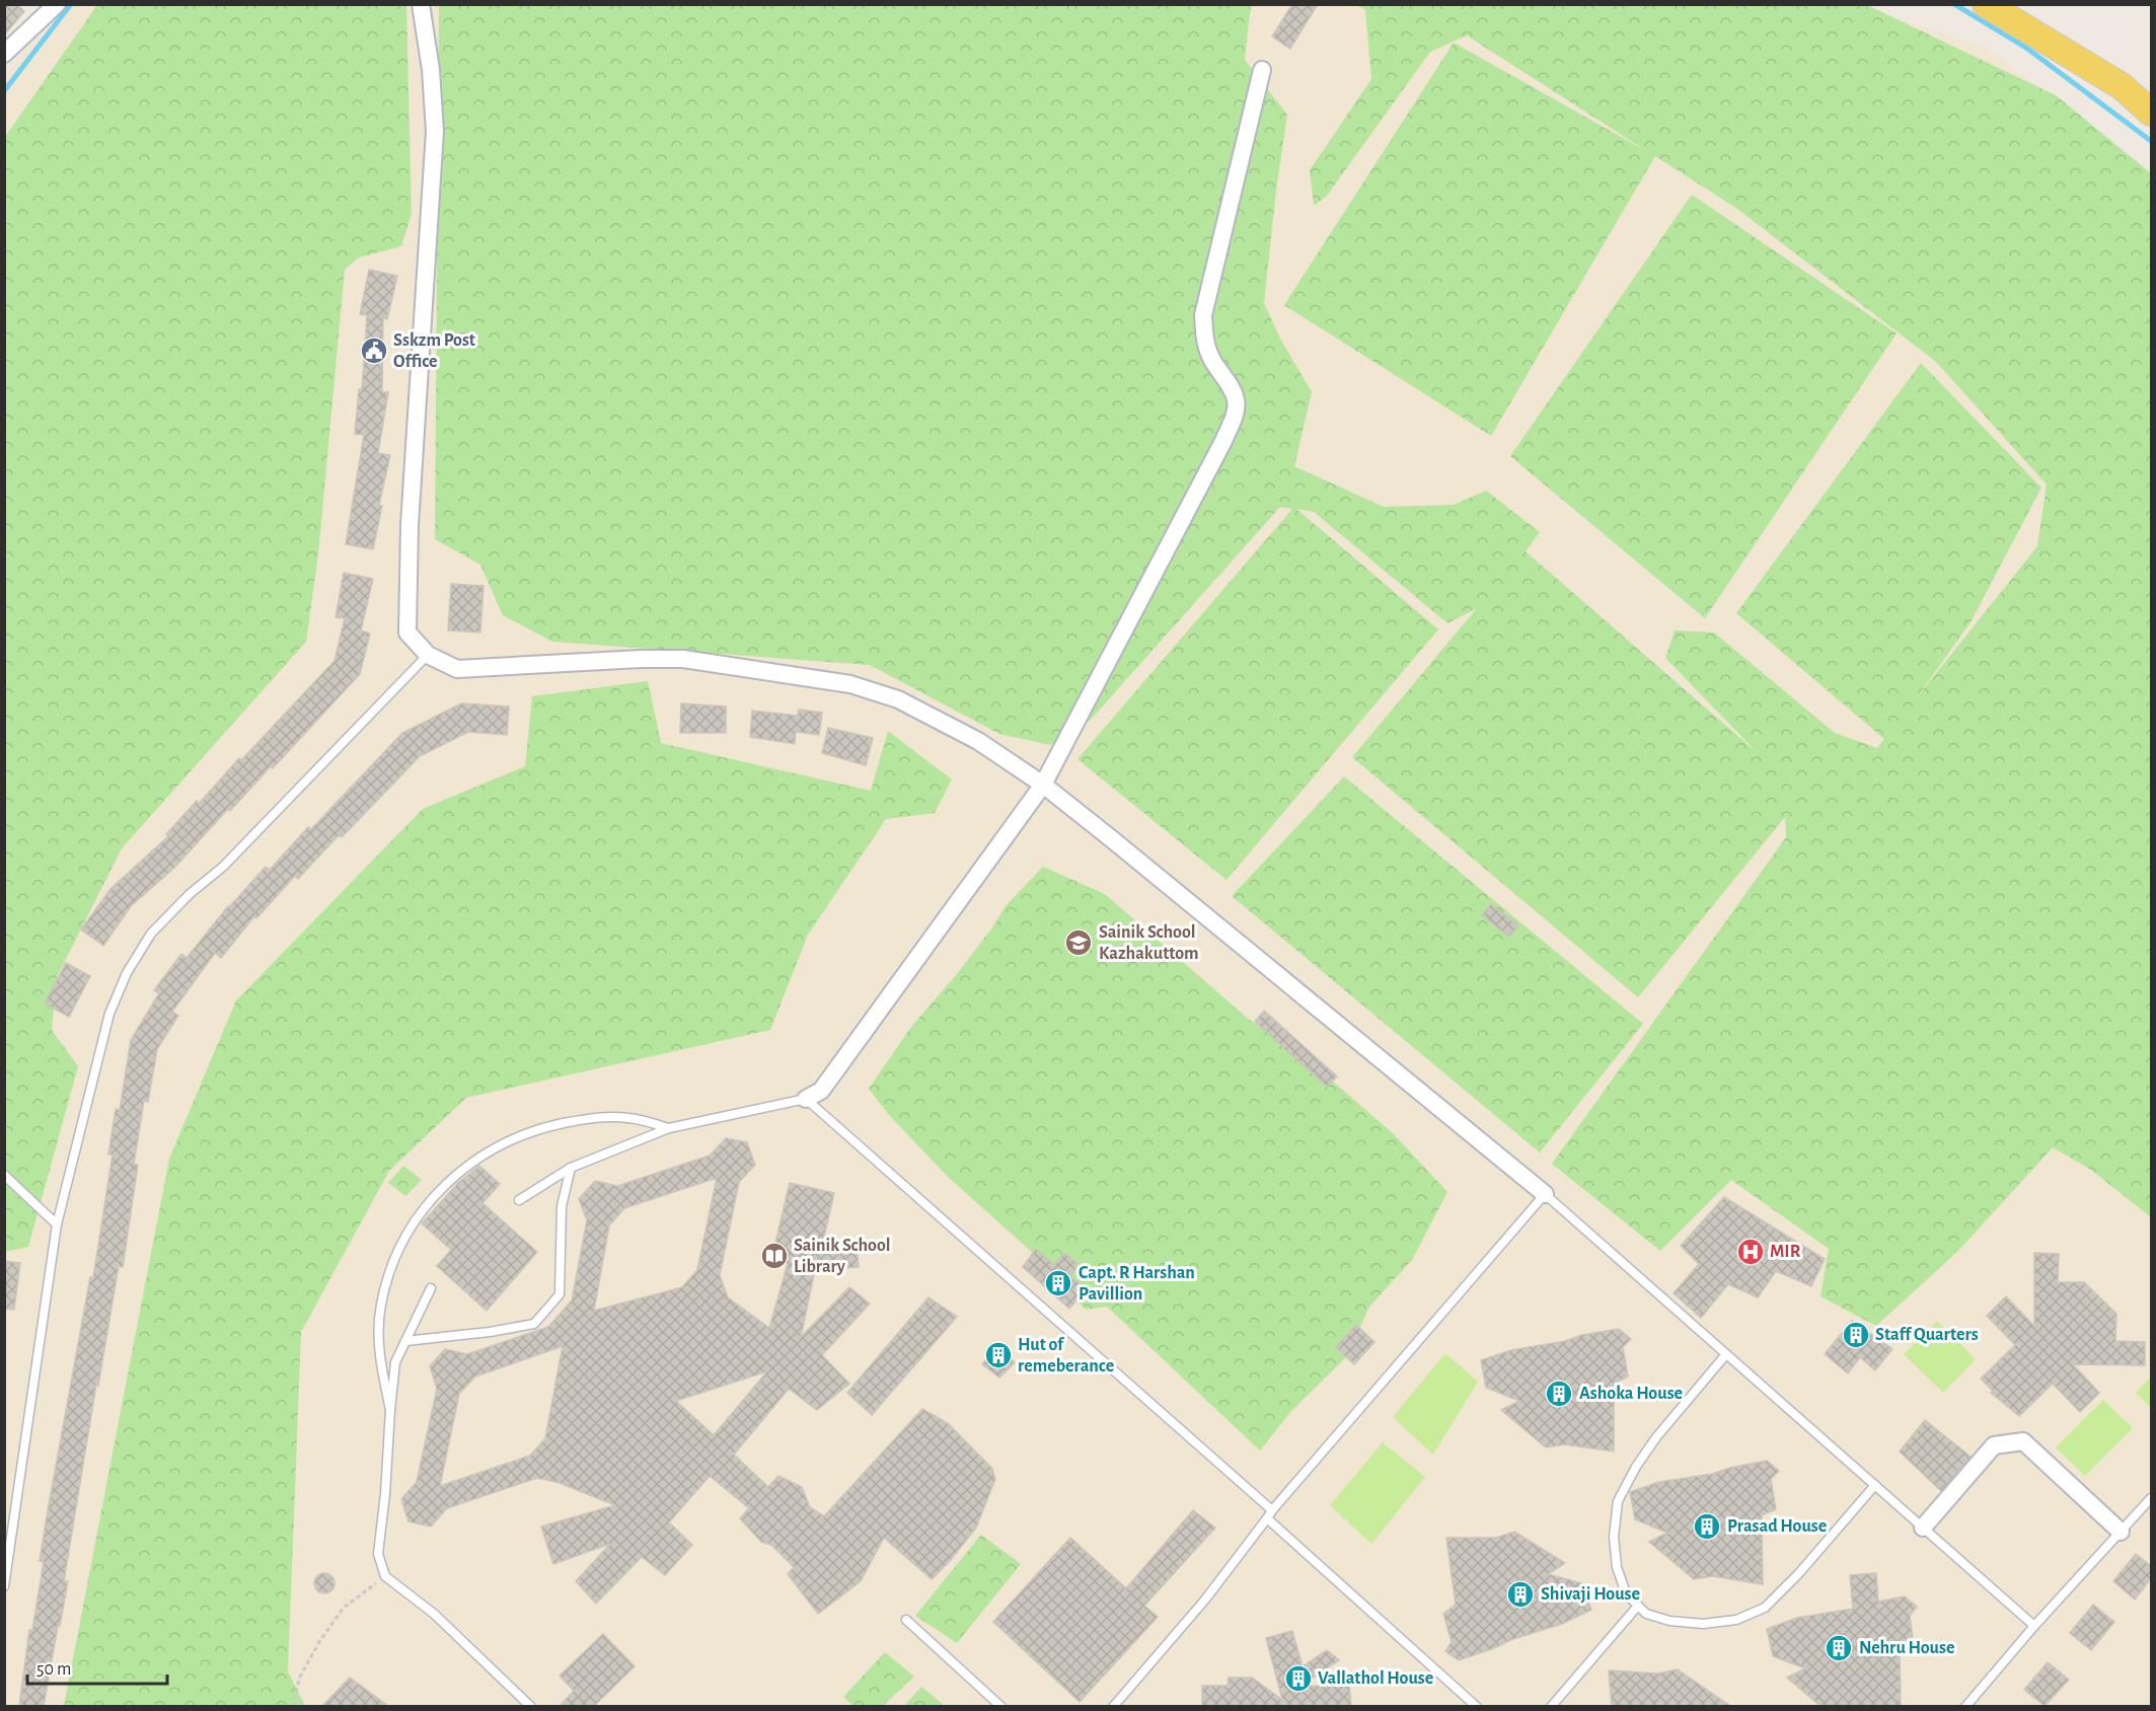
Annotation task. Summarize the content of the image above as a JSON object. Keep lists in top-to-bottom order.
{
  "places": {
    "public building": ["Sskzm Post Office"],
    "school or university": ["Sainik School Kazhakuttom"],
    "hospital": ["MIR"],
    "library": ["Sainik School Library"],
    "building": [
      "Capt. R Harshan Pavillion",
      "Staff Quarters",
      "Hut of remeberance",
      "Ashoka House",
      "Prasad House",
      "Shivaji House",
      "Nehru House",
      "Vallathol House"
    ]
  },
  "scale_bar": "50 m"
}
